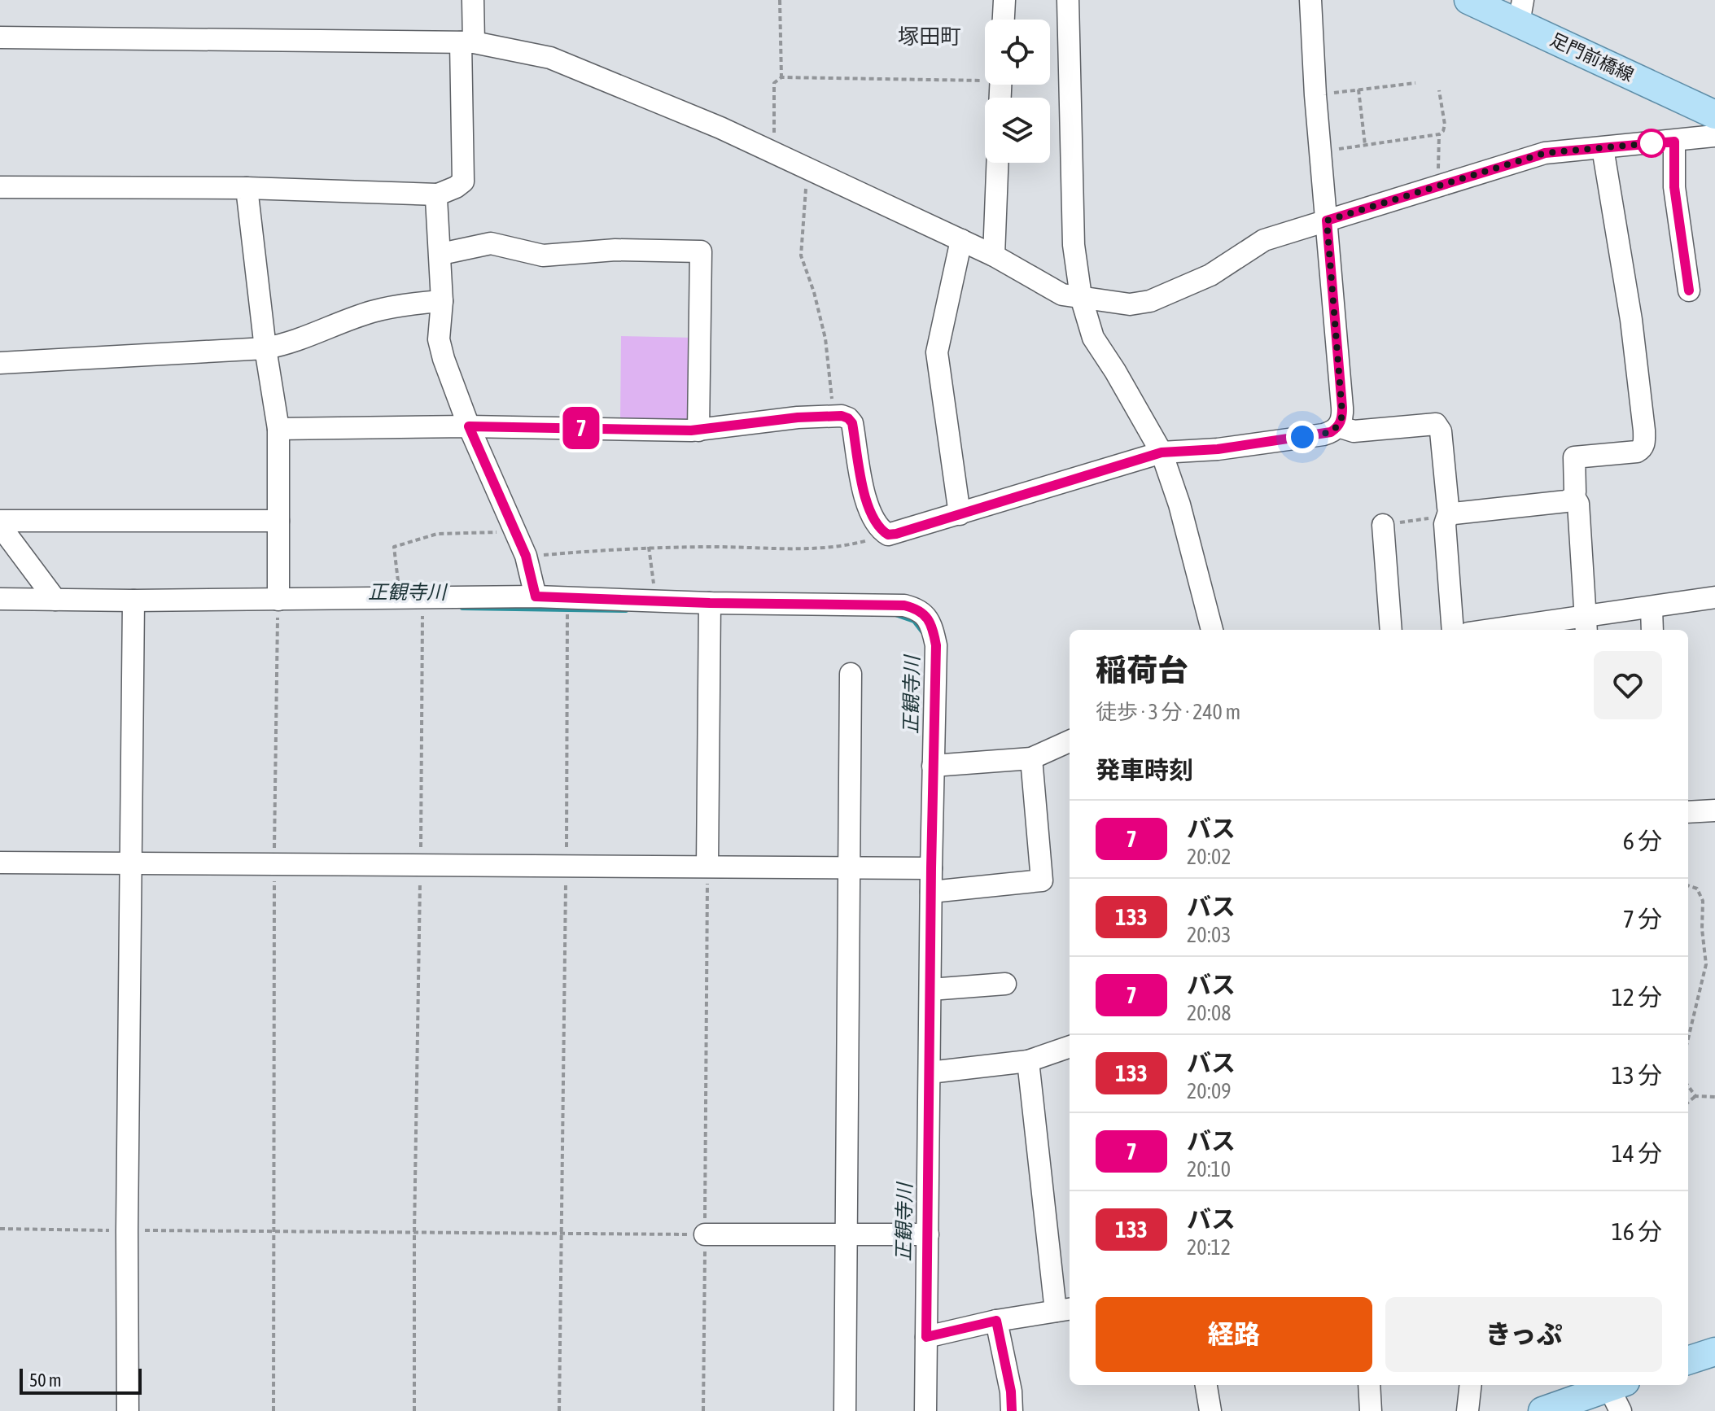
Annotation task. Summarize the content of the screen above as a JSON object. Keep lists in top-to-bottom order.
{
  "streets": {
    "main road": ["足門前橋線"]
  },
  "districts": ["塚田町"],
  "water": ["正観寺川"],
  "lines": ["bus line 7"],
  "scale_bar": "50 m",
  "page": {
    "on_map": "7",
    "heading": [
      ["稲荷台", "徒歩 · 3 分 · 240 m"],
      "発車時刻"
    ],
    "list": [
      {
        "mark": "7",
        "name": "バス",
        "note": "20:02",
        "value": "6 分"
      },
      {
        "mark": "133",
        "name": "バス",
        "note": "20:03",
        "value": "7 分"
      },
      {
        "mark": "7",
        "name": "バス",
        "note": "20:08",
        "value": "12 分"
      },
      {
        "mark": "133",
        "name": "バス",
        "note": "20:09",
        "value": "13 分"
      },
      {
        "mark": "7",
        "name": "バス",
        "note": "20:10",
        "value": "14 分"
      },
      {
        "mark": "133",
        "name": "バス",
        "note": "20:12",
        "value": "16 分"
      }
    ],
    "buttons": ["経路", "きっぷ"],
    "scale": "50 m"
  }
}
